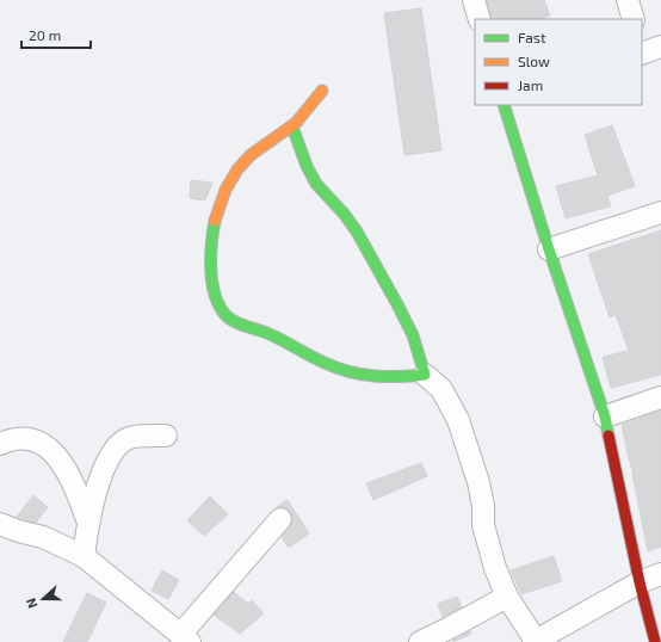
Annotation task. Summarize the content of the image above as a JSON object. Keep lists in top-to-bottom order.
{
  "legend": ["Fast", "Slow", "Jam"],
  "scale_bar": "20 m",
  "north": "left"
}
